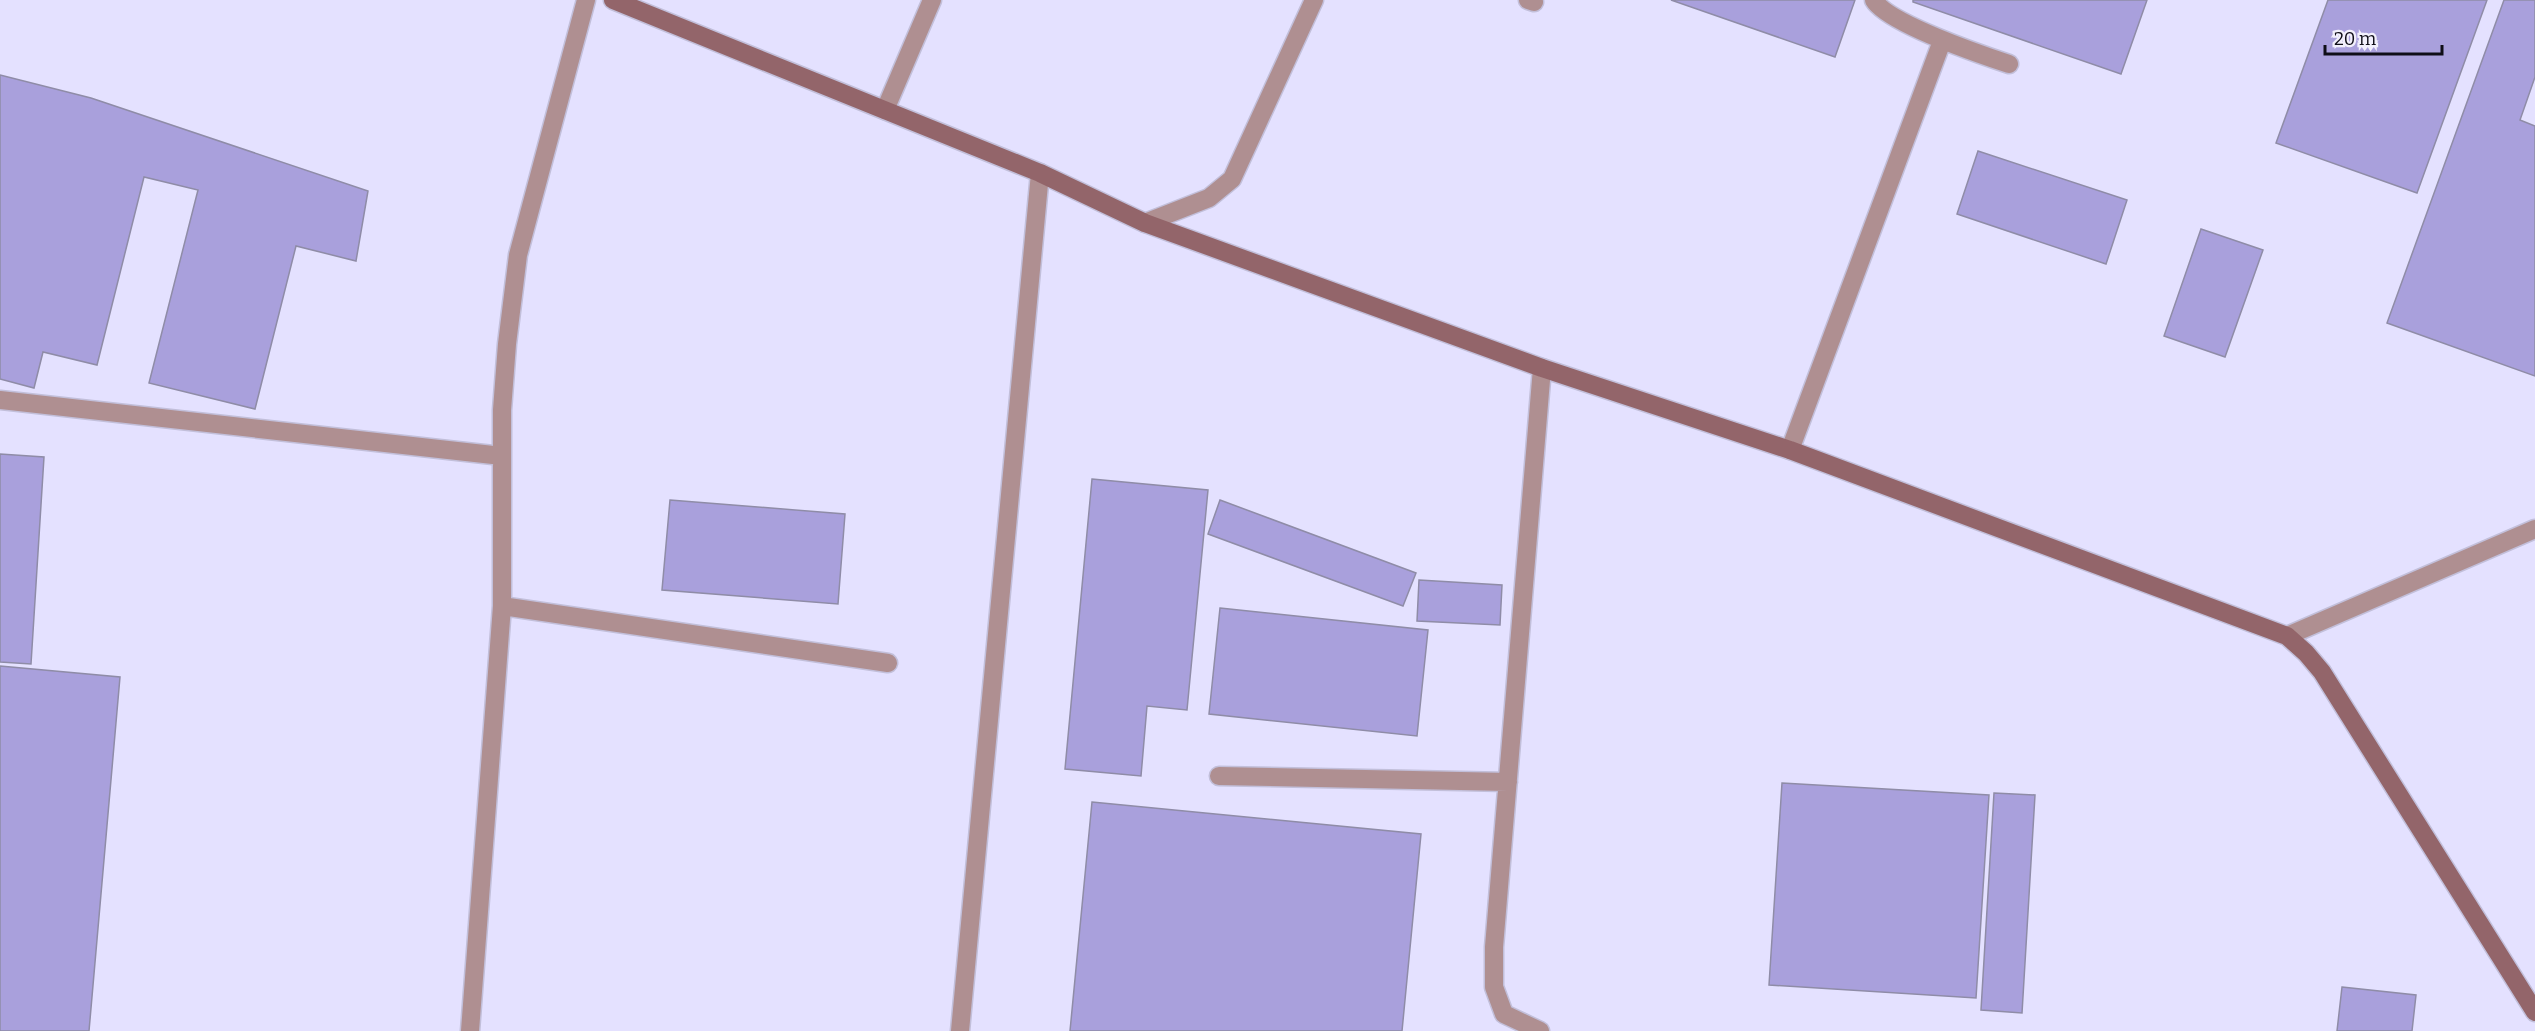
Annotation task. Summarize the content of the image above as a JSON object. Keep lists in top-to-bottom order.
{
  "scale_bar": "20 m"
}
